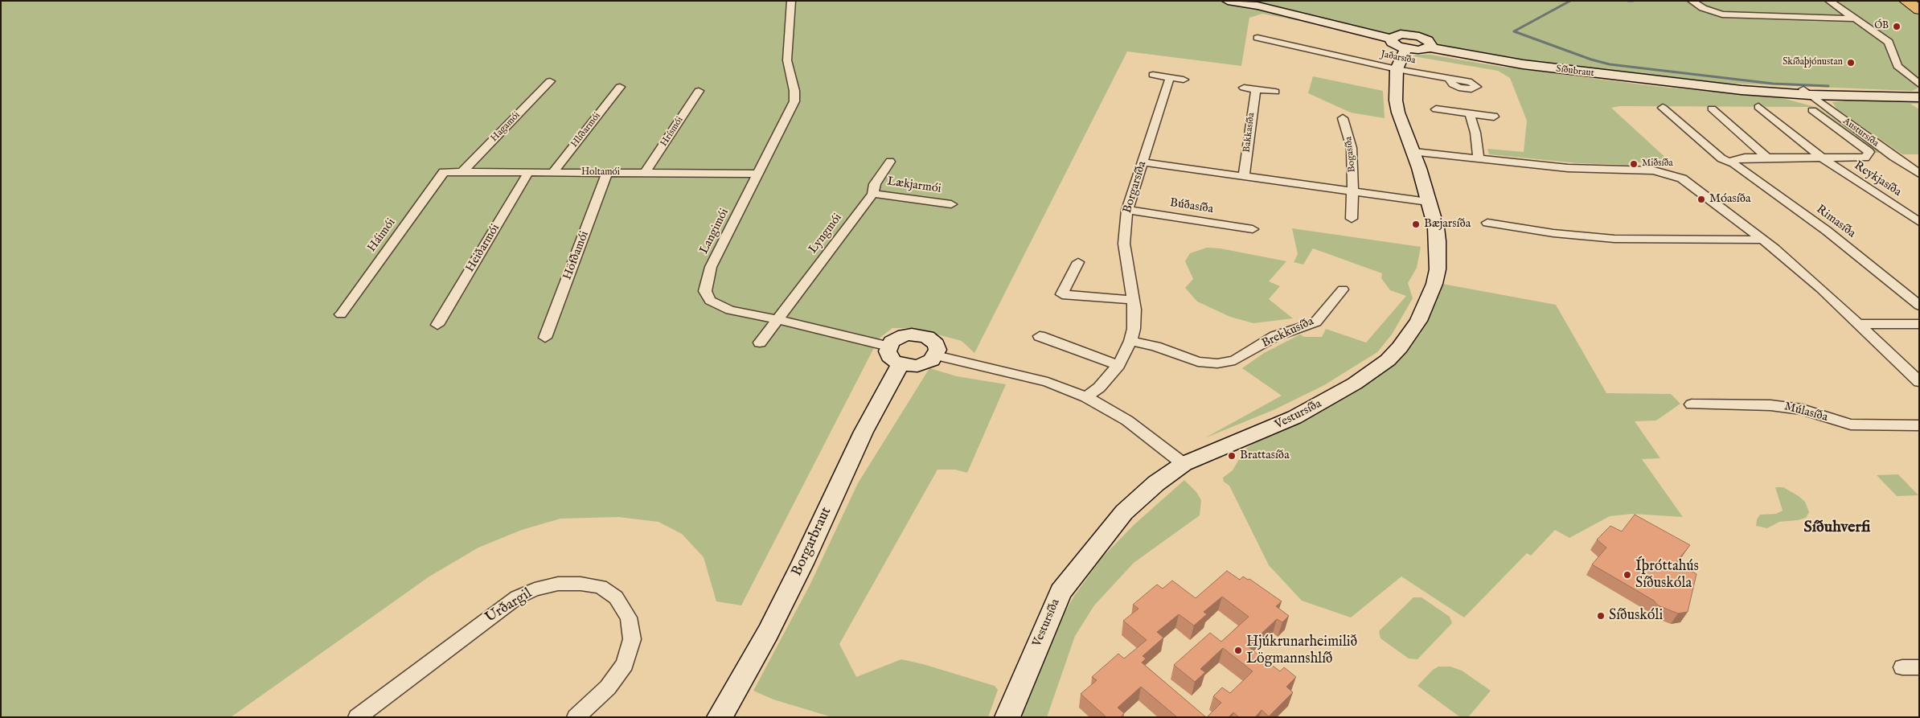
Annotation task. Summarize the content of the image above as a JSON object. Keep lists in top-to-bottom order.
{
  "streets": {
    "street": [
      "Jaðarsíða",
      "Síðubraut",
      "Hagamói",
      "Hlíðarmói",
      "Hrísmói",
      "Bakkasíða",
      "Austursíða",
      "Bogasíða",
      "Holtamói",
      "Reykjasíða",
      "Lækjarmói",
      "Borgarsíða",
      "Búðasíða",
      "Rimasíða",
      "Langimói",
      "Lyngmói",
      "Háimói",
      "Heiðarmói",
      "Höfðamói",
      "Brekkusíða",
      "Múlasíða",
      "Vestursíða",
      "Borgarbraut",
      "Urðargil"
    ]
  },
  "crossings": [
    ["Jaðarsíða", "Vestursíða"],
    ["Síðubraut", "Austursíða"],
    ["Síðubraut", "Vestursíða"],
    ["Hagamói", "Holtamói"],
    ["Hlíðarmói", "Holtamói"],
    ["Hrísmói", "Holtamói"],
    ["Holtamói", "Langimói"],
    ["Holtamói", "Háimói"],
    ["Holtamói", "Heiðarmói"],
    ["Holtamói", "Höfðamói"],
    ["Lækjarmói", "Lyngmói"],
    ["Borgarsíða", "Búðasíða"],
    ["Borgarsíða", "Brekkusíða"],
    ["Langimói", "Lyngmói"],
    ["Langimói", "Borgarbraut"]
  ],
  "districts": ["Síðuhverfi"],
  "places": [
    "ÓB",
    "Skíðaþjónustan",
    "Miðsíða",
    "Móasíða",
    "Bæjarsíða",
    "Brattasíða",
    "Íþróttahús Síðuskóla",
    "Síðuskóli",
    "Hjúkrunarheimilið Lögmannshlíð"
  ]
}
